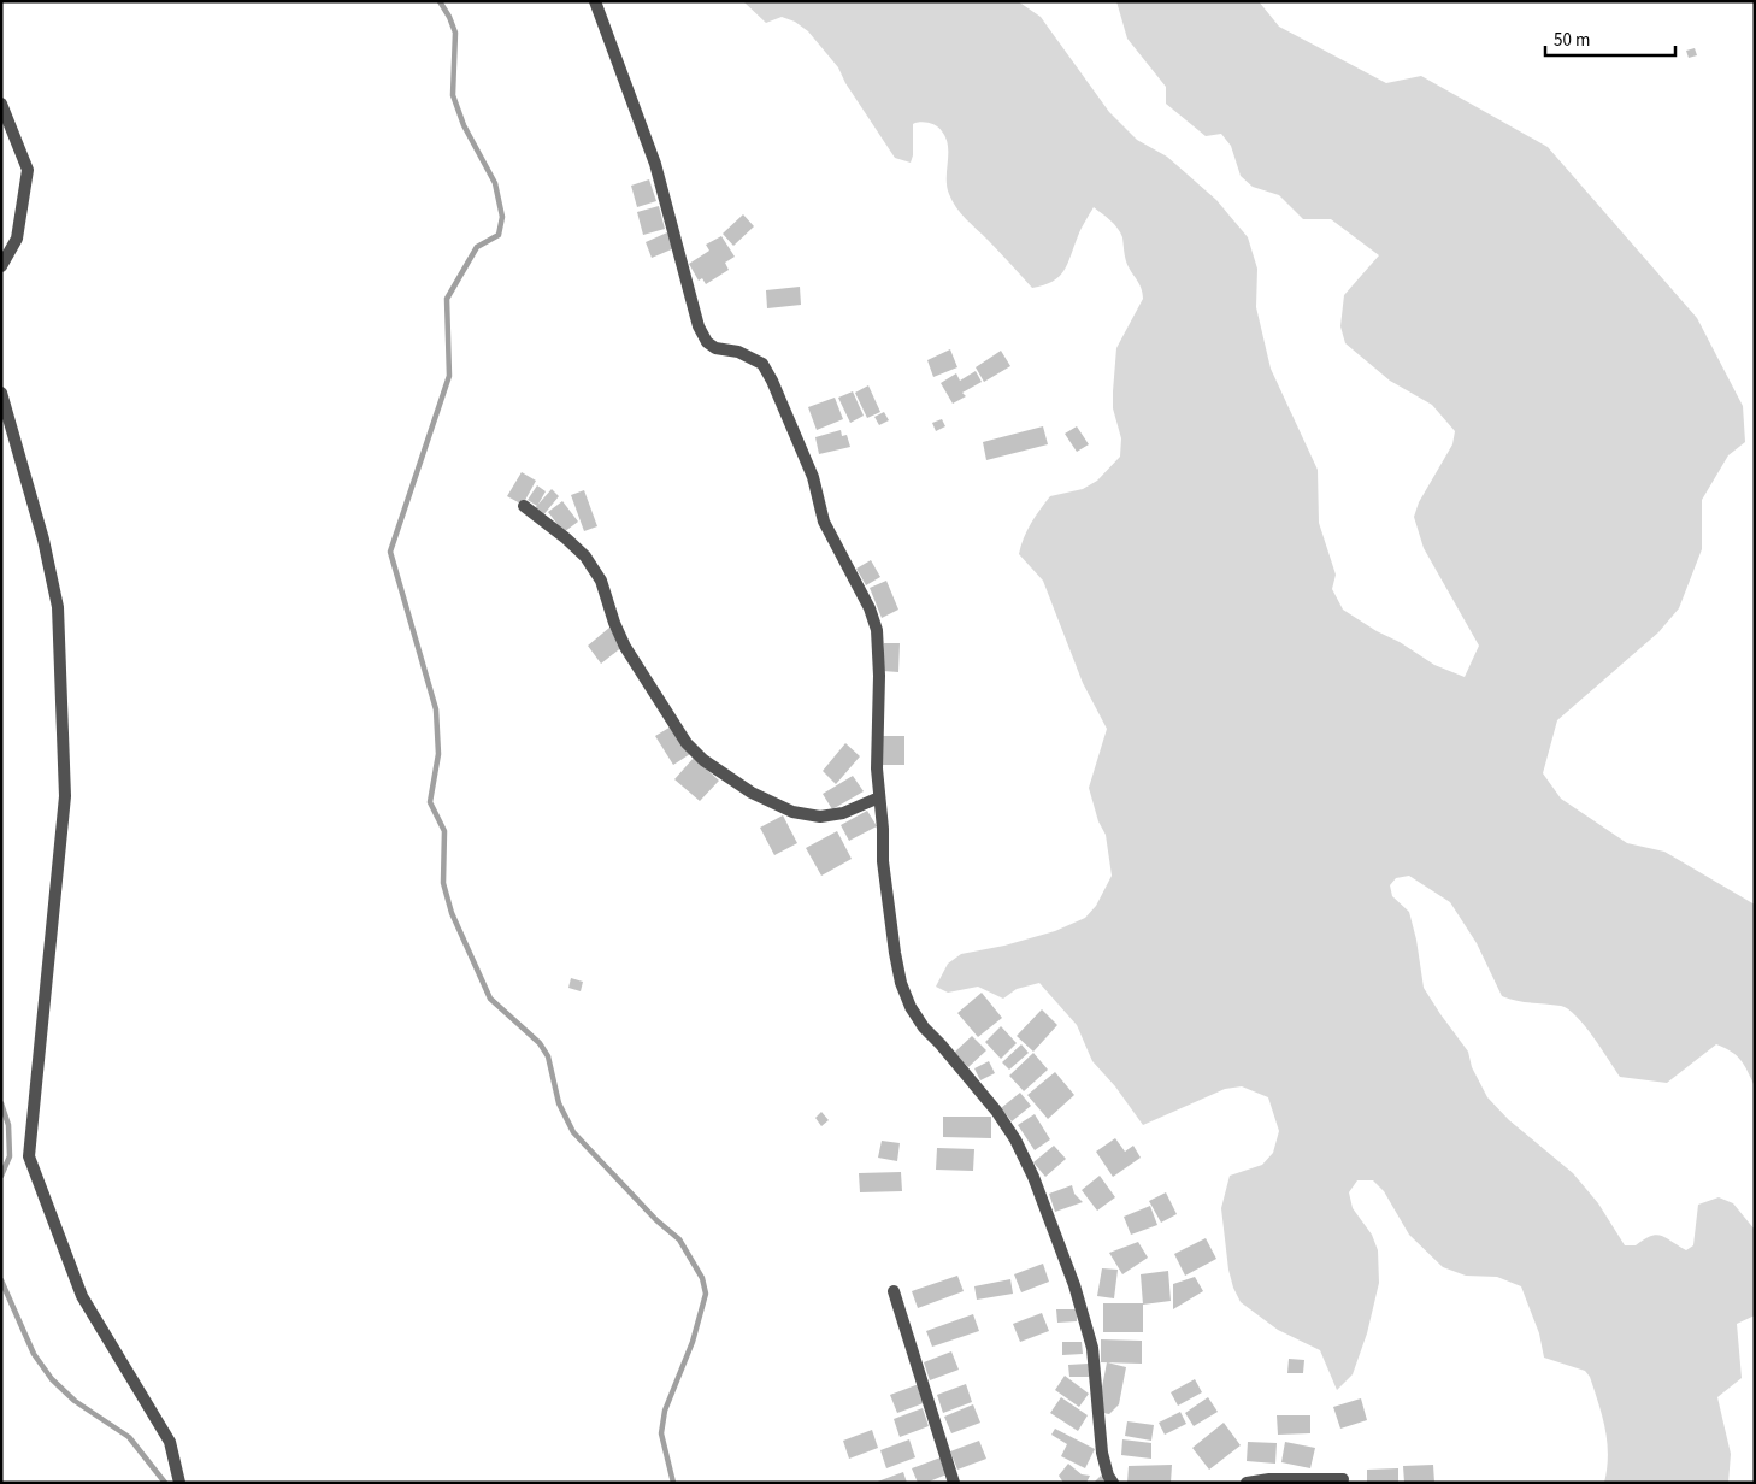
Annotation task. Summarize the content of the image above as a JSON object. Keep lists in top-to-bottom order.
{
  "scale_bar": "50 m"
}
